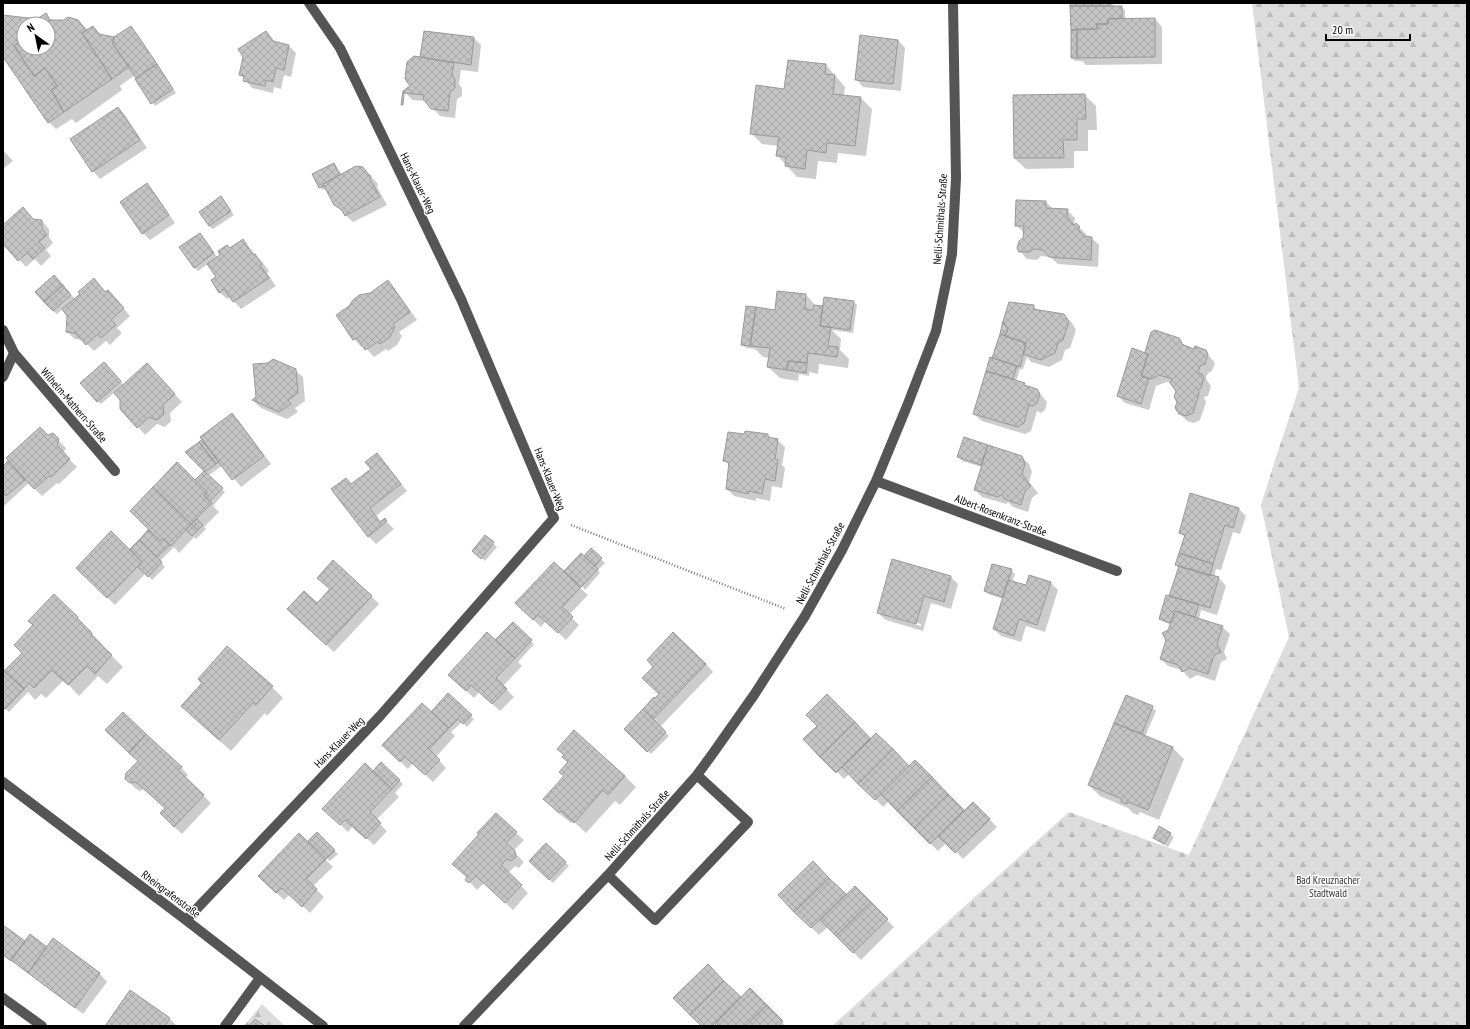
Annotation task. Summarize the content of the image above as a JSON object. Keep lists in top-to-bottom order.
{
  "streets": {
    "street": [
      "Hans-Klauer-Weg",
      "Nelli-Schmithals-Straße",
      "Wilhelm-Mathern-Straße",
      "Albert-Rosenkranz-Straße",
      "Rheingrafenstraße"
    ]
  },
  "crossings": [
    ["Hans-Klauer-Weg", "Rheingrafenstraße"],
    ["Nelli-Schmithals-Straße", "Albert-Rosenkranz-Straße"]
  ],
  "parks": ["Bad Kreuznacher Stadtwald"],
  "scale_bar": "20 m",
  "north": "top left"
}
